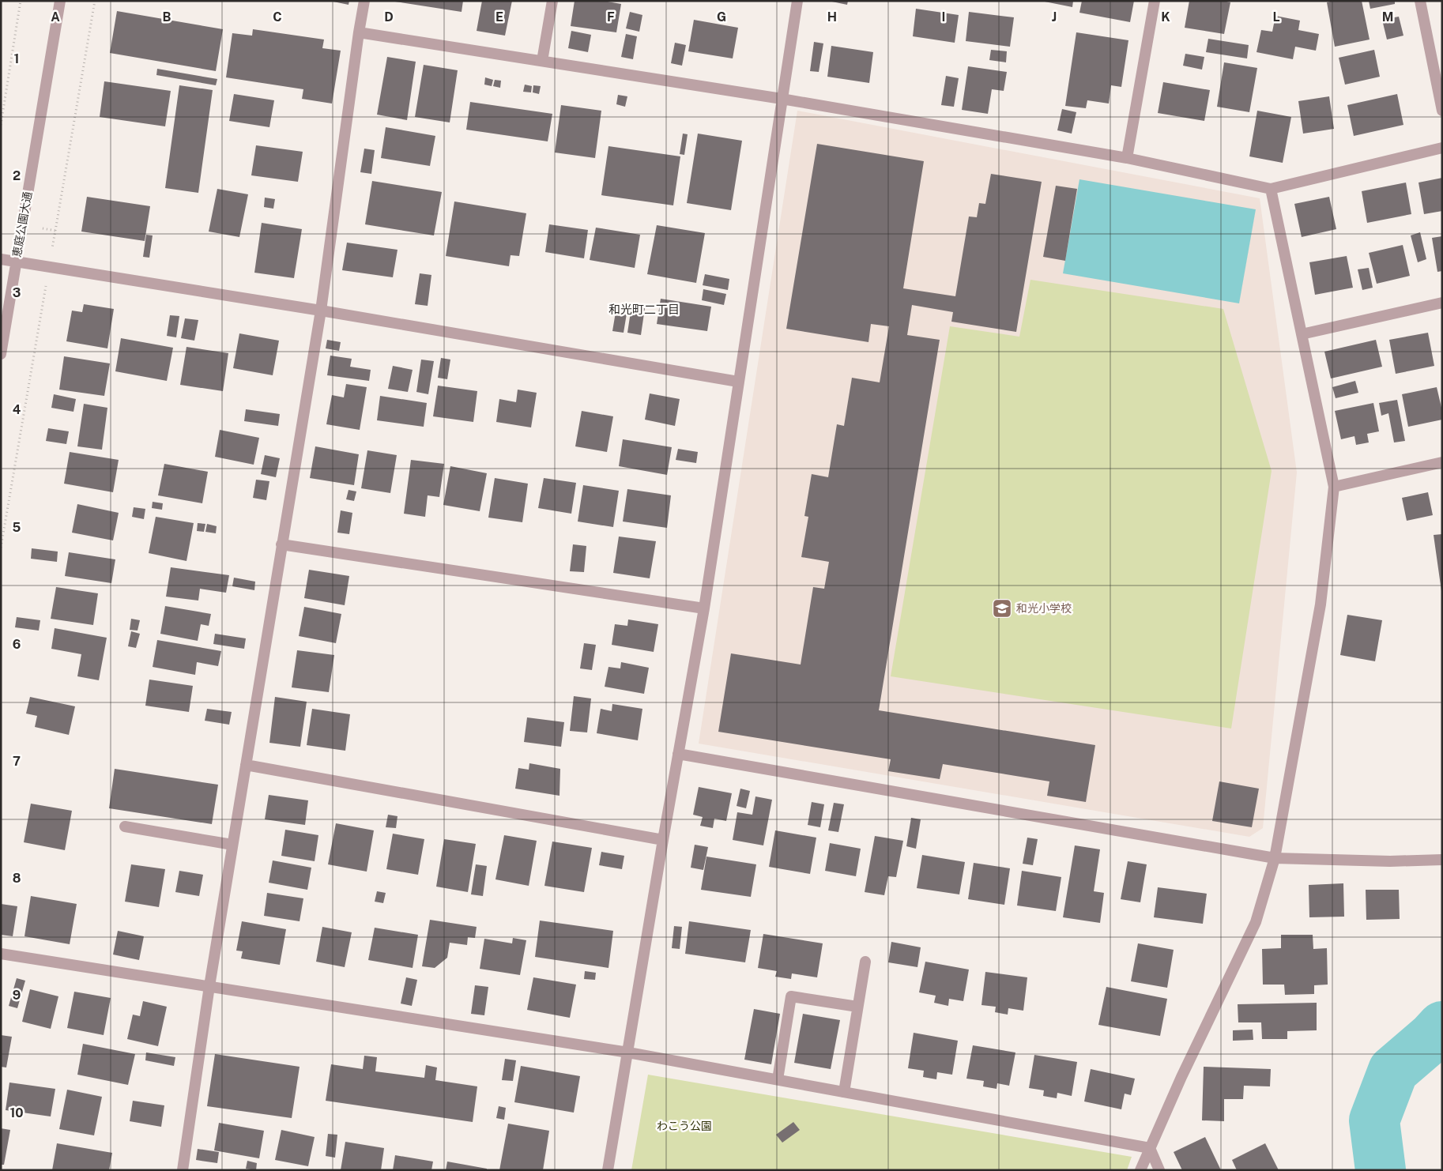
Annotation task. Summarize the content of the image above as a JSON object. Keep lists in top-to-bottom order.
{
  "streets": {
    "street": ["恵庭公園大通"]
  },
  "districts": ["和光町二丁目"],
  "parks": ["わこう公園"],
  "places": {
    "school or university": ["和光小学校"]
  },
  "grid": {
    "columns": [
      "A",
      "B",
      "C",
      "D",
      "E",
      "F",
      "G",
      "H",
      "I",
      "J",
      "K",
      "L",
      "M"
    ],
    "rows": [
      "1",
      "2",
      "3",
      "4",
      "5",
      "6",
      "7",
      "8",
      "9",
      "10"
    ]
  }
}
